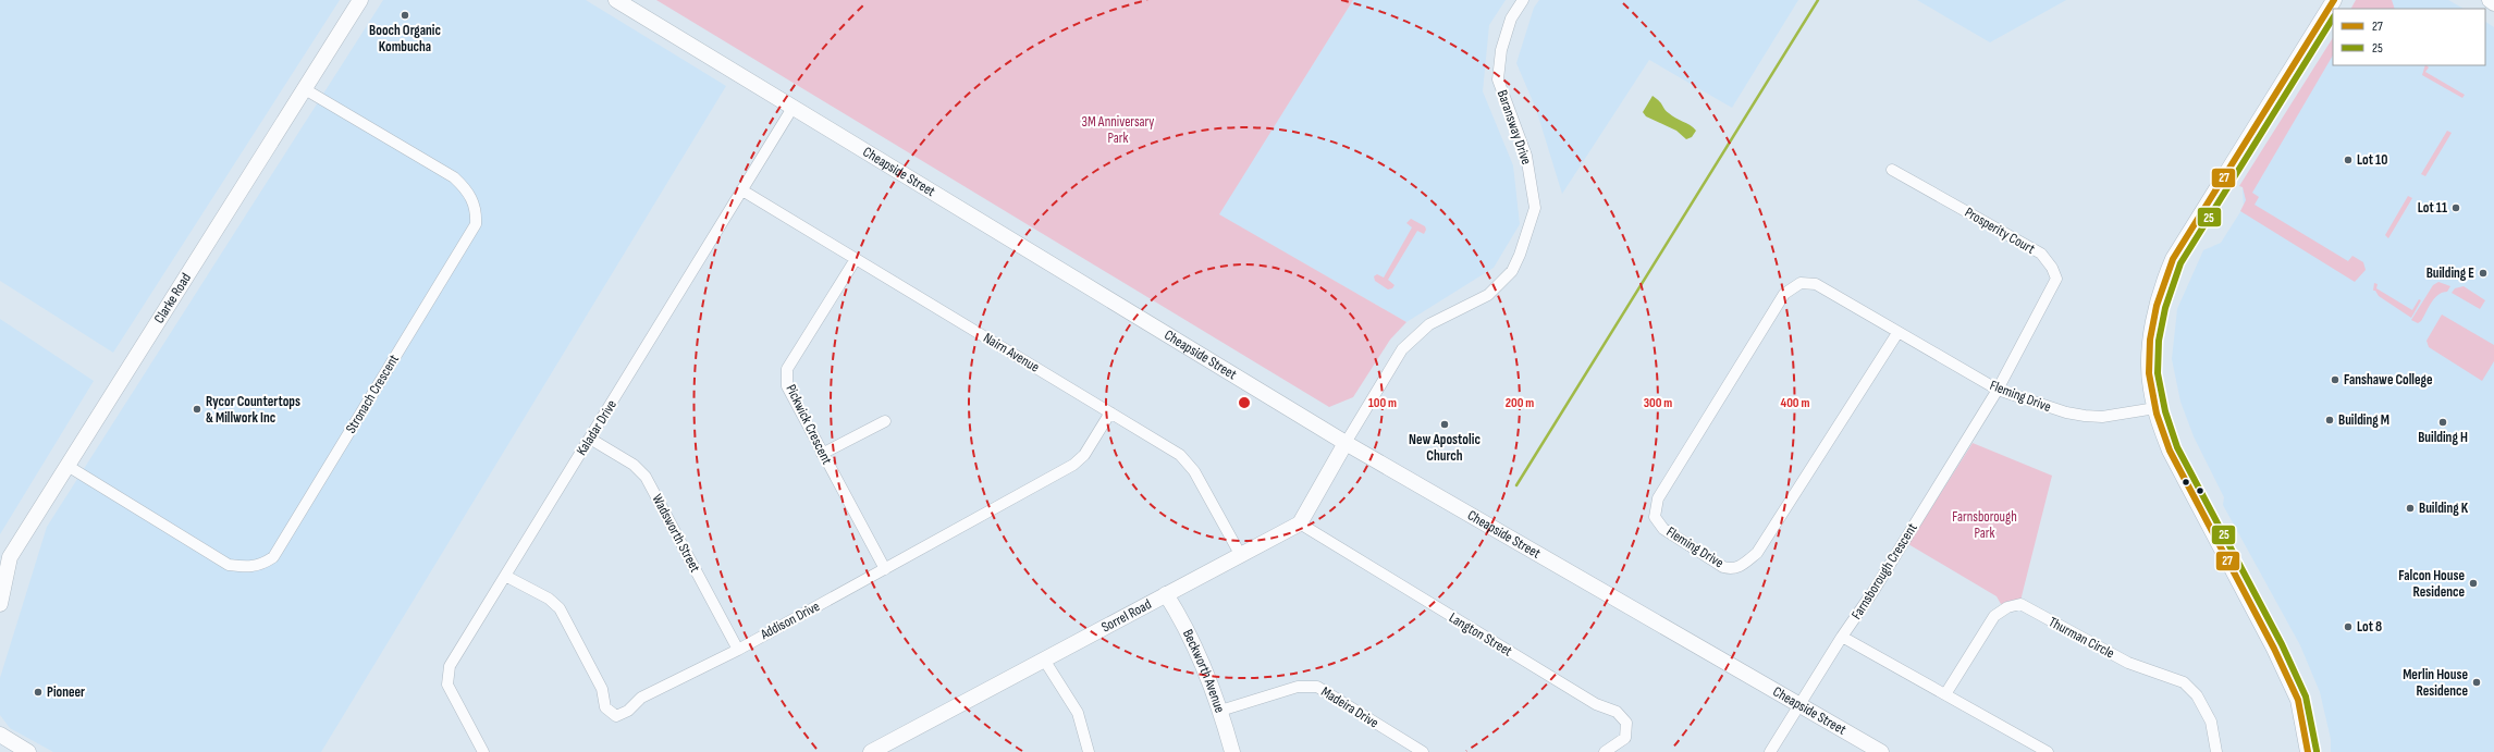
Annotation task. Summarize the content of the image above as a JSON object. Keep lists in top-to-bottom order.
{
  "streets": {
    "street": [
      "Baransway Drive",
      "Cheapside Street",
      "Prosperity Court",
      "Clarke Road",
      "Nairn Avenue",
      "Stronach Crescent",
      "Fleming Drive",
      "Pickwick Crescent",
      "Kaladar Drive",
      "Wadsworth Street",
      "Farnsborough Crescent",
      "Sorrel Road",
      "Addison Drive",
      "Langton Street",
      "Thurman Circle",
      "Beckworth Avenue",
      "Madeira Drive"
    ]
  },
  "crossings": [
    ["Baransway Drive", "Cheapside Street"],
    ["Cheapside Street", "Kaladar Drive"],
    ["Cheapside Street", "Farnsborough Crescent"],
    ["Prosperity Court", "Fleming Drive"],
    ["Prosperity Court", "Farnsborough Crescent"],
    ["Clarke Road", "Stronach Crescent"],
    ["Nairn Avenue", "Pickwick Crescent"],
    ["Nairn Avenue", "Kaladar Drive"],
    ["Nairn Avenue", "Sorrel Road"],
    ["Nairn Avenue", "Addison Drive"],
    ["Fleming Drive", "Farnsborough Crescent"],
    ["Pickwick Crescent", "Addison Drive"],
    ["Kaladar Drive", "Wadsworth Street"],
    ["Kaladar Drive", "Addison Drive"],
    ["Wadsworth Street", "Addison Drive"],
    ["Sorrel Road", "Langton Street"],
    ["Sorrel Road", "Beckworth Avenue"],
    ["Beckworth Avenue", "Madeira Drive"]
  ],
  "parks": ["3M Anniversary Park", "Farnsborough Park"],
  "places": [
    "Booch Organic Kombucha",
    "Lot 10",
    "Lot 11",
    "Building E",
    "Fanshawe College",
    "Rycor Countertops & Millwork Inc",
    "Building M",
    "Building H",
    "New Apostolic Church",
    "Building K",
    "Falcon House Residence",
    "Lot 8",
    "Merlin House Residence",
    "Pioneer"
  ],
  "lines": ["transit line 27", "transit line 25"],
  "legend": ["27", "25"],
  "rings": [
    "100 m",
    "200 m",
    "300 m",
    "400 m"
  ]
}
